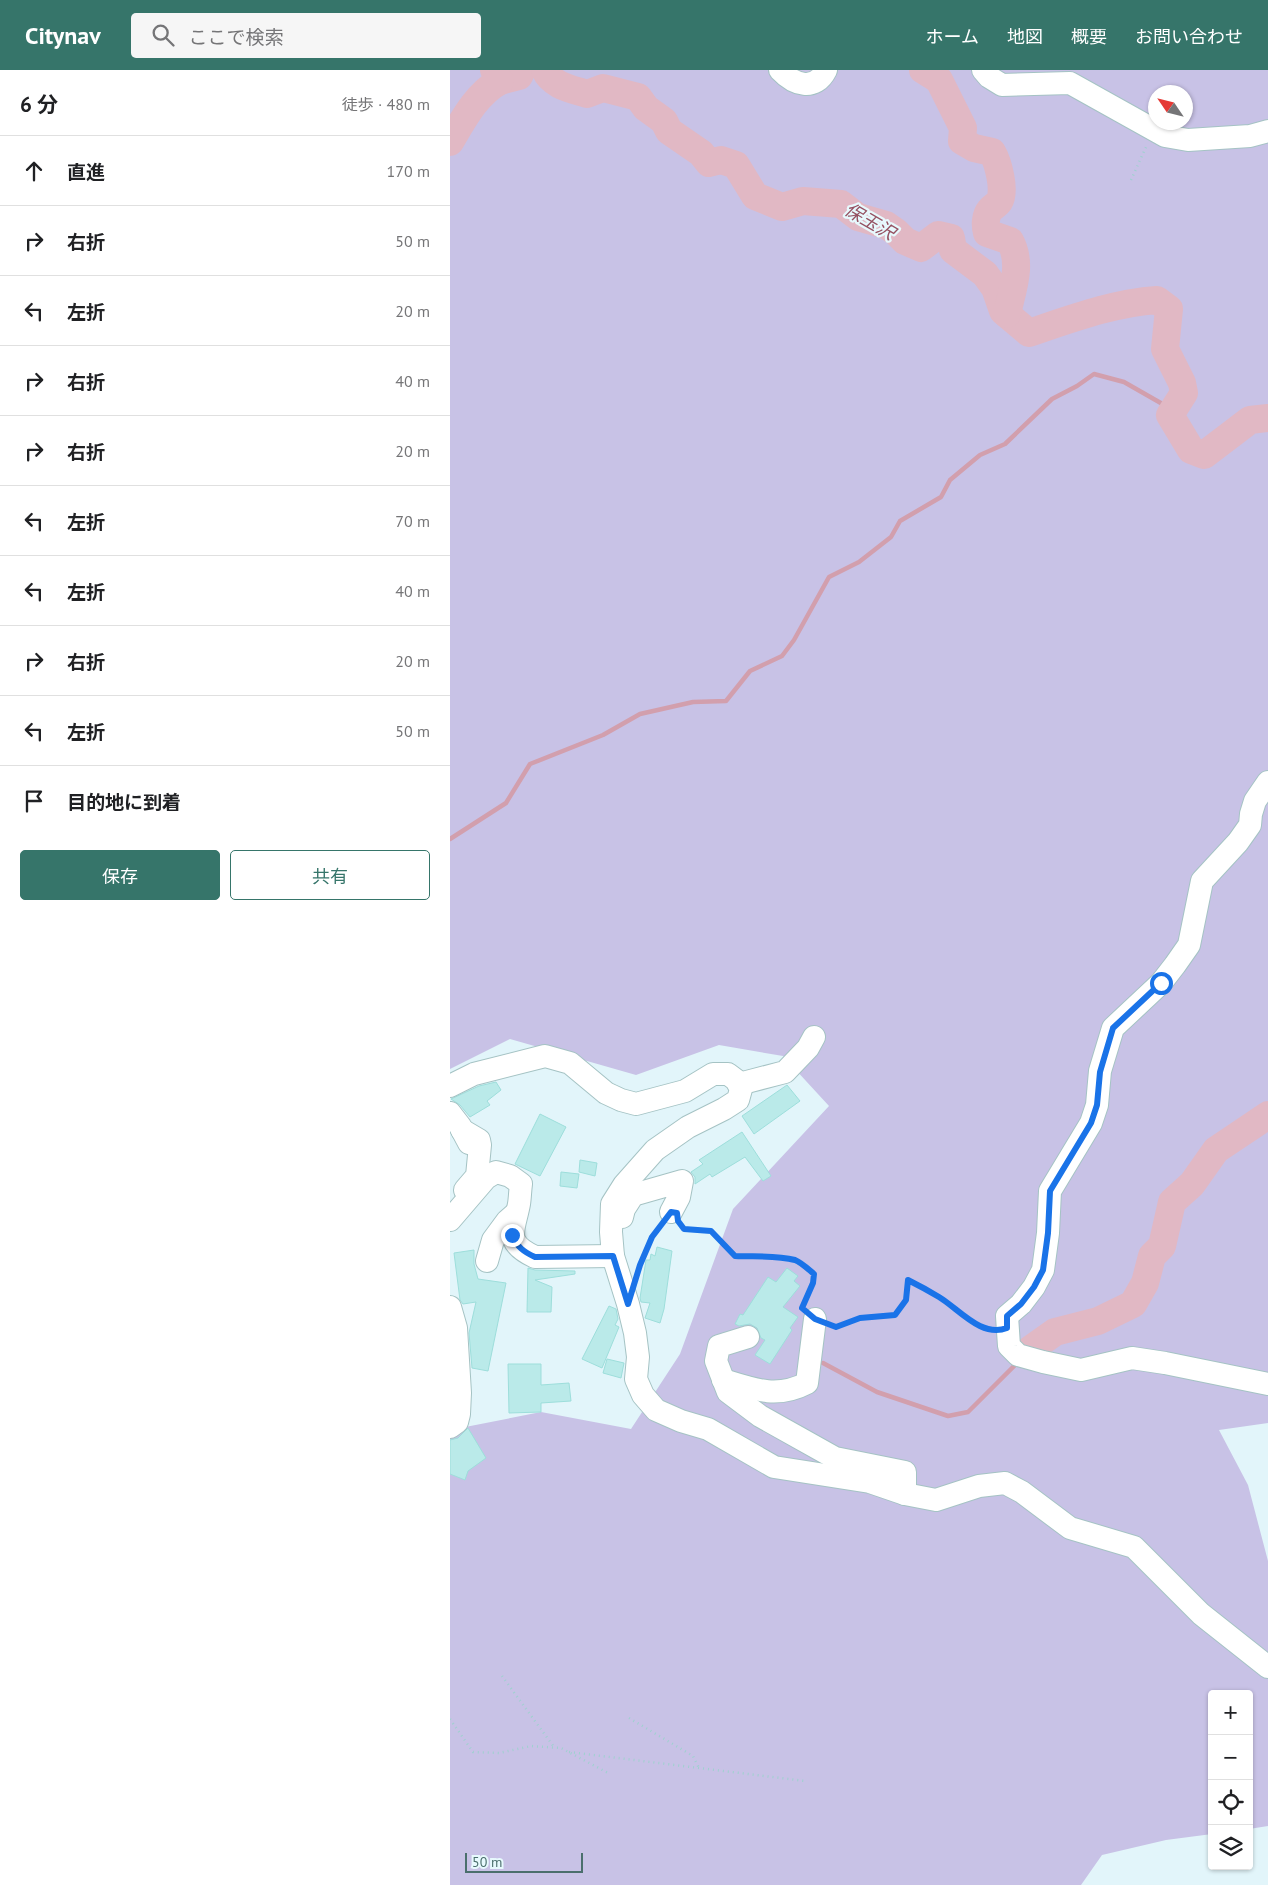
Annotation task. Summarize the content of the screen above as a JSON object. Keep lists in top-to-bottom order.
{
  "water": ["保玉沢"],
  "scale_bar": "50 m",
  "north": "top left",
  "page": {
    "header": "Citynav",
    "search": "ここで検索",
    "nav": [
      "ホーム",
      "地図",
      "概要",
      "お問い合わせ"
    ],
    "heading": ["6 分", "徒歩 · 480 m"],
    "list": [
      ["直進", "170 m"],
      ["右折", "50 m"],
      ["左折", "20 m"],
      ["右折", "40 m"],
      ["右折", "20 m"],
      ["左折", "70 m"],
      ["左折", "40 m"],
      ["右折", "20 m"],
      ["左折", "50 m"],
      "目的地に到着"
    ],
    "buttons": ["保存", "共有"],
    "map_buttons": ["+", "−"],
    "scale": "50 m"
  }
}
